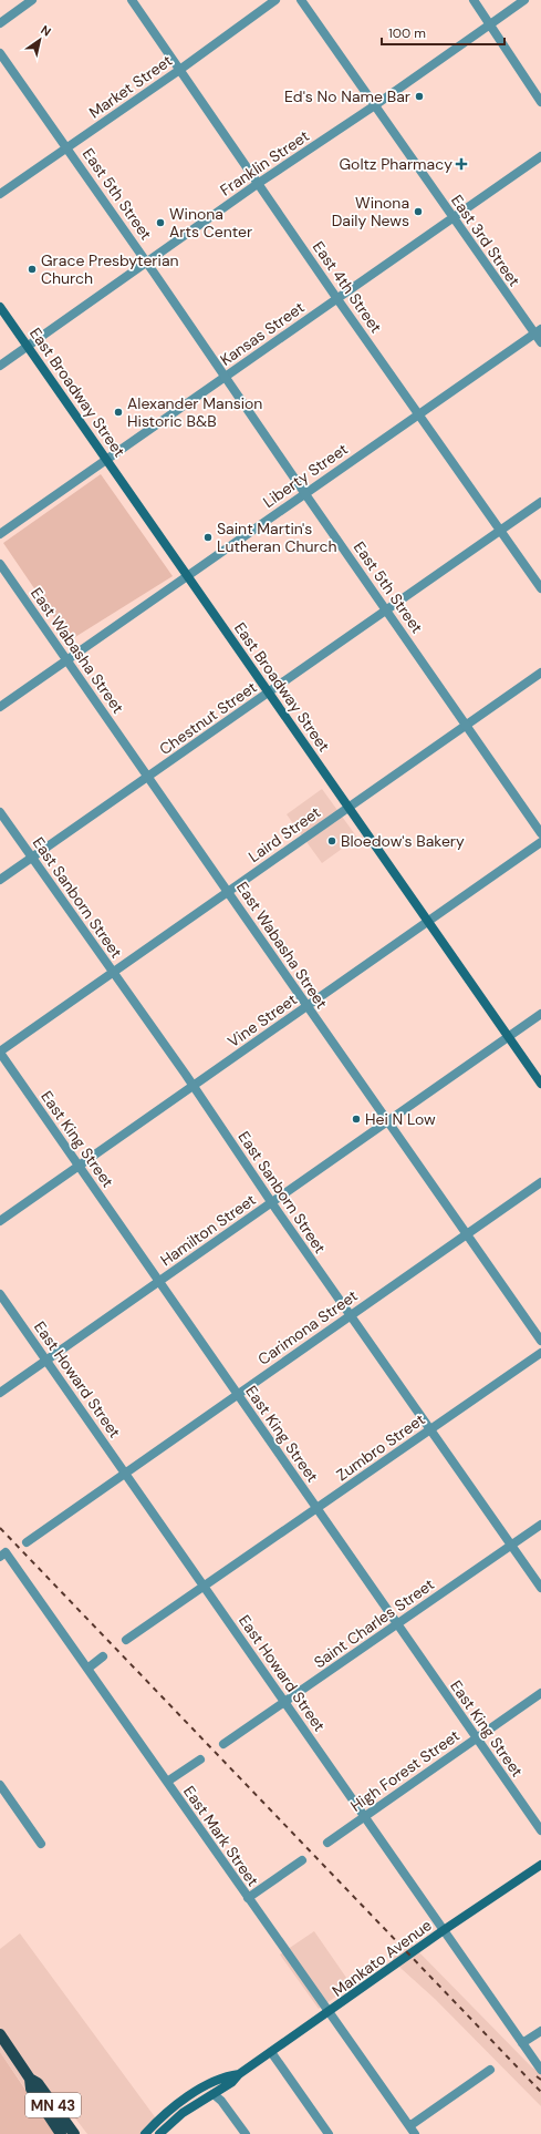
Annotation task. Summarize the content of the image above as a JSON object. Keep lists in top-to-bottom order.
{
  "streets": {
    "main road": ["East Broadway Street", "Mankato Avenue", "MN 43"],
    "street": [
      "Market Street",
      "Franklin Street",
      "East 5th Street",
      "East 3rd Street",
      "East 4th Street",
      "Kansas Street",
      "Liberty Street",
      "East Wabasha Street",
      "Chestnut Street",
      "Laird Street",
      "East Sanborn Street",
      "Vine Street",
      "East King Street",
      "Hamilton Street",
      "Carimona Street",
      "East Howard Street",
      "Zumbro Street",
      "Saint Charles Street",
      "High Forest Street",
      "East Mark Street"
    ]
  },
  "crossings": [
    ["Market Street", "East 5th Street"],
    ["Market Street", "East 4th Street"],
    ["Franklin Street", "East 5th Street"],
    ["Franklin Street", "East 3rd Street"],
    ["Franklin Street", "East 4th Street"],
    ["Franklin Street", "East Broadway Street"],
    ["East 5th Street", "Kansas Street"],
    ["East 5th Street", "Liberty Street"],
    ["East 5th Street", "Chestnut Street"],
    ["East 5th Street", "Laird Street"],
    ["East 3rd Street", "Kansas Street"],
    ["East 3rd Street", "Liberty Street"],
    ["East 4th Street", "Kansas Street"],
    ["East 4th Street", "Liberty Street"],
    ["East 4th Street", "Chestnut Street"],
    ["Kansas Street", "East Broadway Street"],
    ["East Broadway Street", "Liberty Street"],
    ["East Broadway Street", "Chestnut Street"],
    ["East Broadway Street", "Laird Street"],
    ["East Broadway Street", "Vine Street"],
    ["East Broadway Street", "Hamilton Street"],
    ["Liberty Street", "East Wabasha Street"],
    ["East Wabasha Street", "Chestnut Street"],
    ["East Wabasha Street", "Laird Street"],
    ["East Wabasha Street", "Vine Street"],
    ["East Wabasha Street", "Hamilton Street"],
    ["East Wabasha Street", "Carimona Street"],
    ["Chestnut Street", "East Sanborn Street"],
    ["Laird Street", "East Sanborn Street"],
    ["Laird Street", "East King Street"],
    ["East Sanborn Street", "Vine Street"],
    ["East Sanborn Street", "Hamilton Street"],
    ["East Sanborn Street", "Carimona Street"],
    ["East Sanborn Street", "Zumbro Street"],
    ["East Sanborn Street", "Saint Charles Street"],
    ["Vine Street", "East King Street"],
    ["East King Street", "Hamilton Street"],
    ["East King Street", "Carimona Street"],
    ["East King Street", "Zumbro Street"],
    ["East King Street", "Saint Charles Street"],
    ["East King Street", "High Forest Street"],
    ["Hamilton Street", "East Howard Street"],
    ["Carimona Street", "East Howard Street"],
    ["East Howard Street", "Zumbro Street"],
    ["East Howard Street", "Saint Charles Street"],
    ["East Howard Street", "High Forest Street"],
    ["East Howard Street", "Mankato Avenue"],
    ["East Mark Street", "Mankato Avenue"]
  ],
  "places": {
    "other": [
      "Ed's No Name Bar",
      "Winona Daily News",
      "Winona Arts Center",
      "Grace Presbyterian Church",
      "Alexander Mansion Historic B&B",
      "Saint Martin's Lutheran Church",
      "Bloedow's Bakery",
      "Hei N Low"
    ],
    "health": ["Goltz Pharmacy"]
  },
  "scale_bar": "100 m",
  "north": "top right"
}
